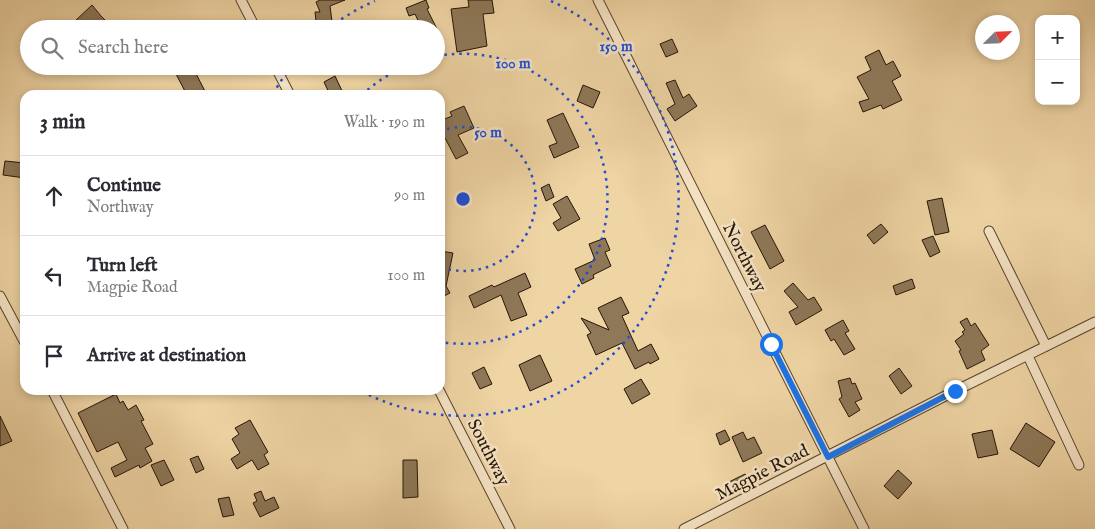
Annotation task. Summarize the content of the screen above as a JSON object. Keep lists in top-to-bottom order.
{
  "streets": {
    "street": ["Northway", "Southway", "Magpie Road"]
  },
  "crossings": [
    ["Northway", "Magpie Road"]
  ],
  "north": "top right",
  "page": {
    "map_buttons": ["+", "−"],
    "search": "Search here",
    "heading": ["3 min", "Walk · 190 m"],
    "list": [
      ["Continue", "Northway", "90 m"],
      ["Turn left", "Magpie Road", "100 m"],
      "Arrive at destination"
    ]
  },
  "rings": ["150 m", "100 m", "50 m"]
}
